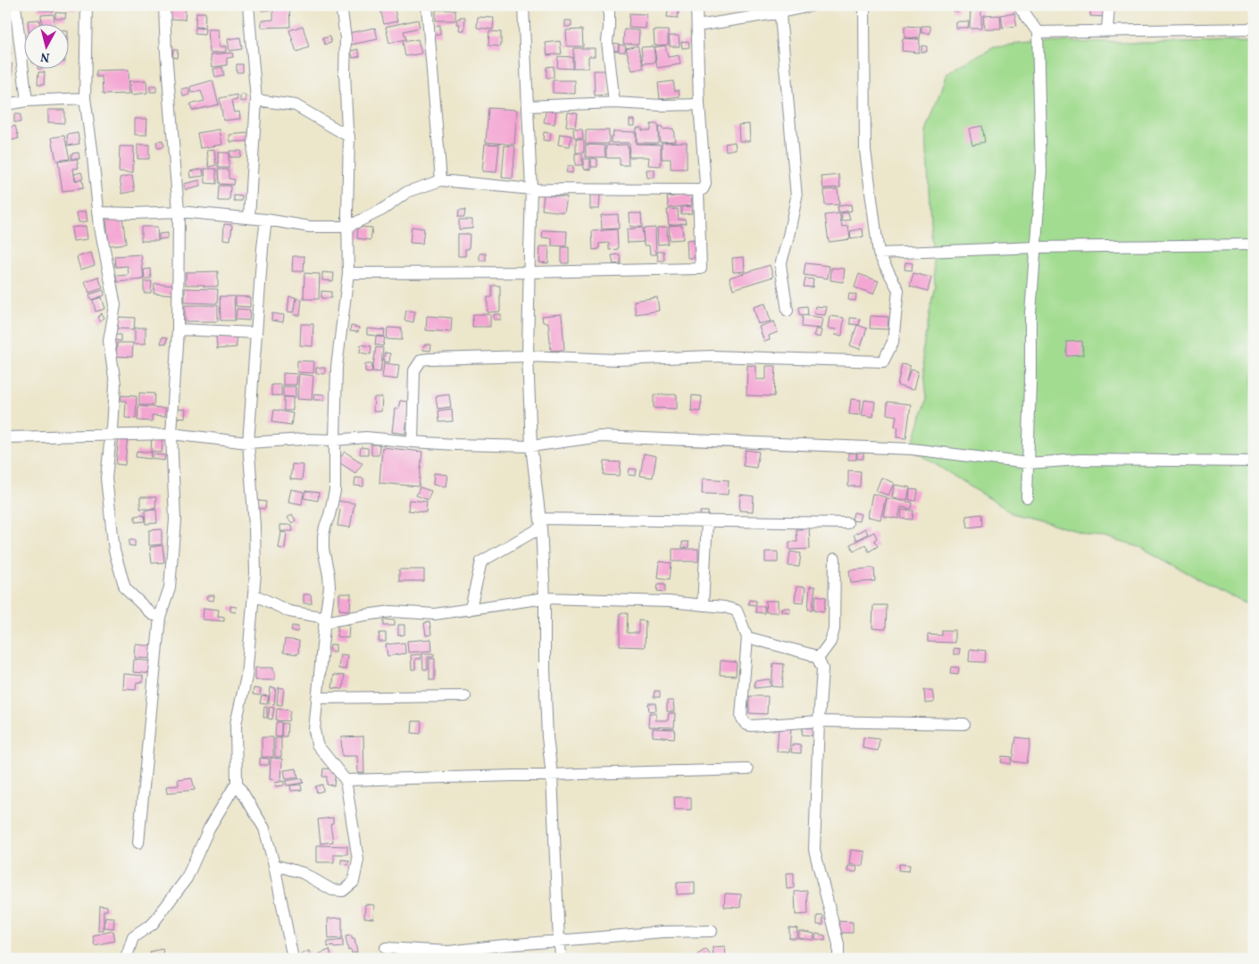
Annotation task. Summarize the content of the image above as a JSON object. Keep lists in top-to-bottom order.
{
  "north": "bottom"
}
